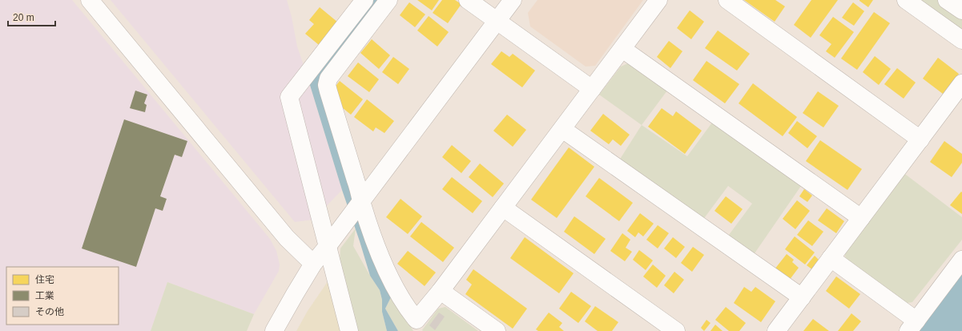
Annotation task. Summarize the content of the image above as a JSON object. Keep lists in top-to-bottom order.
{
  "legend": ["住宅", "工業", "その他"],
  "scale_bar": "20 m"
}
